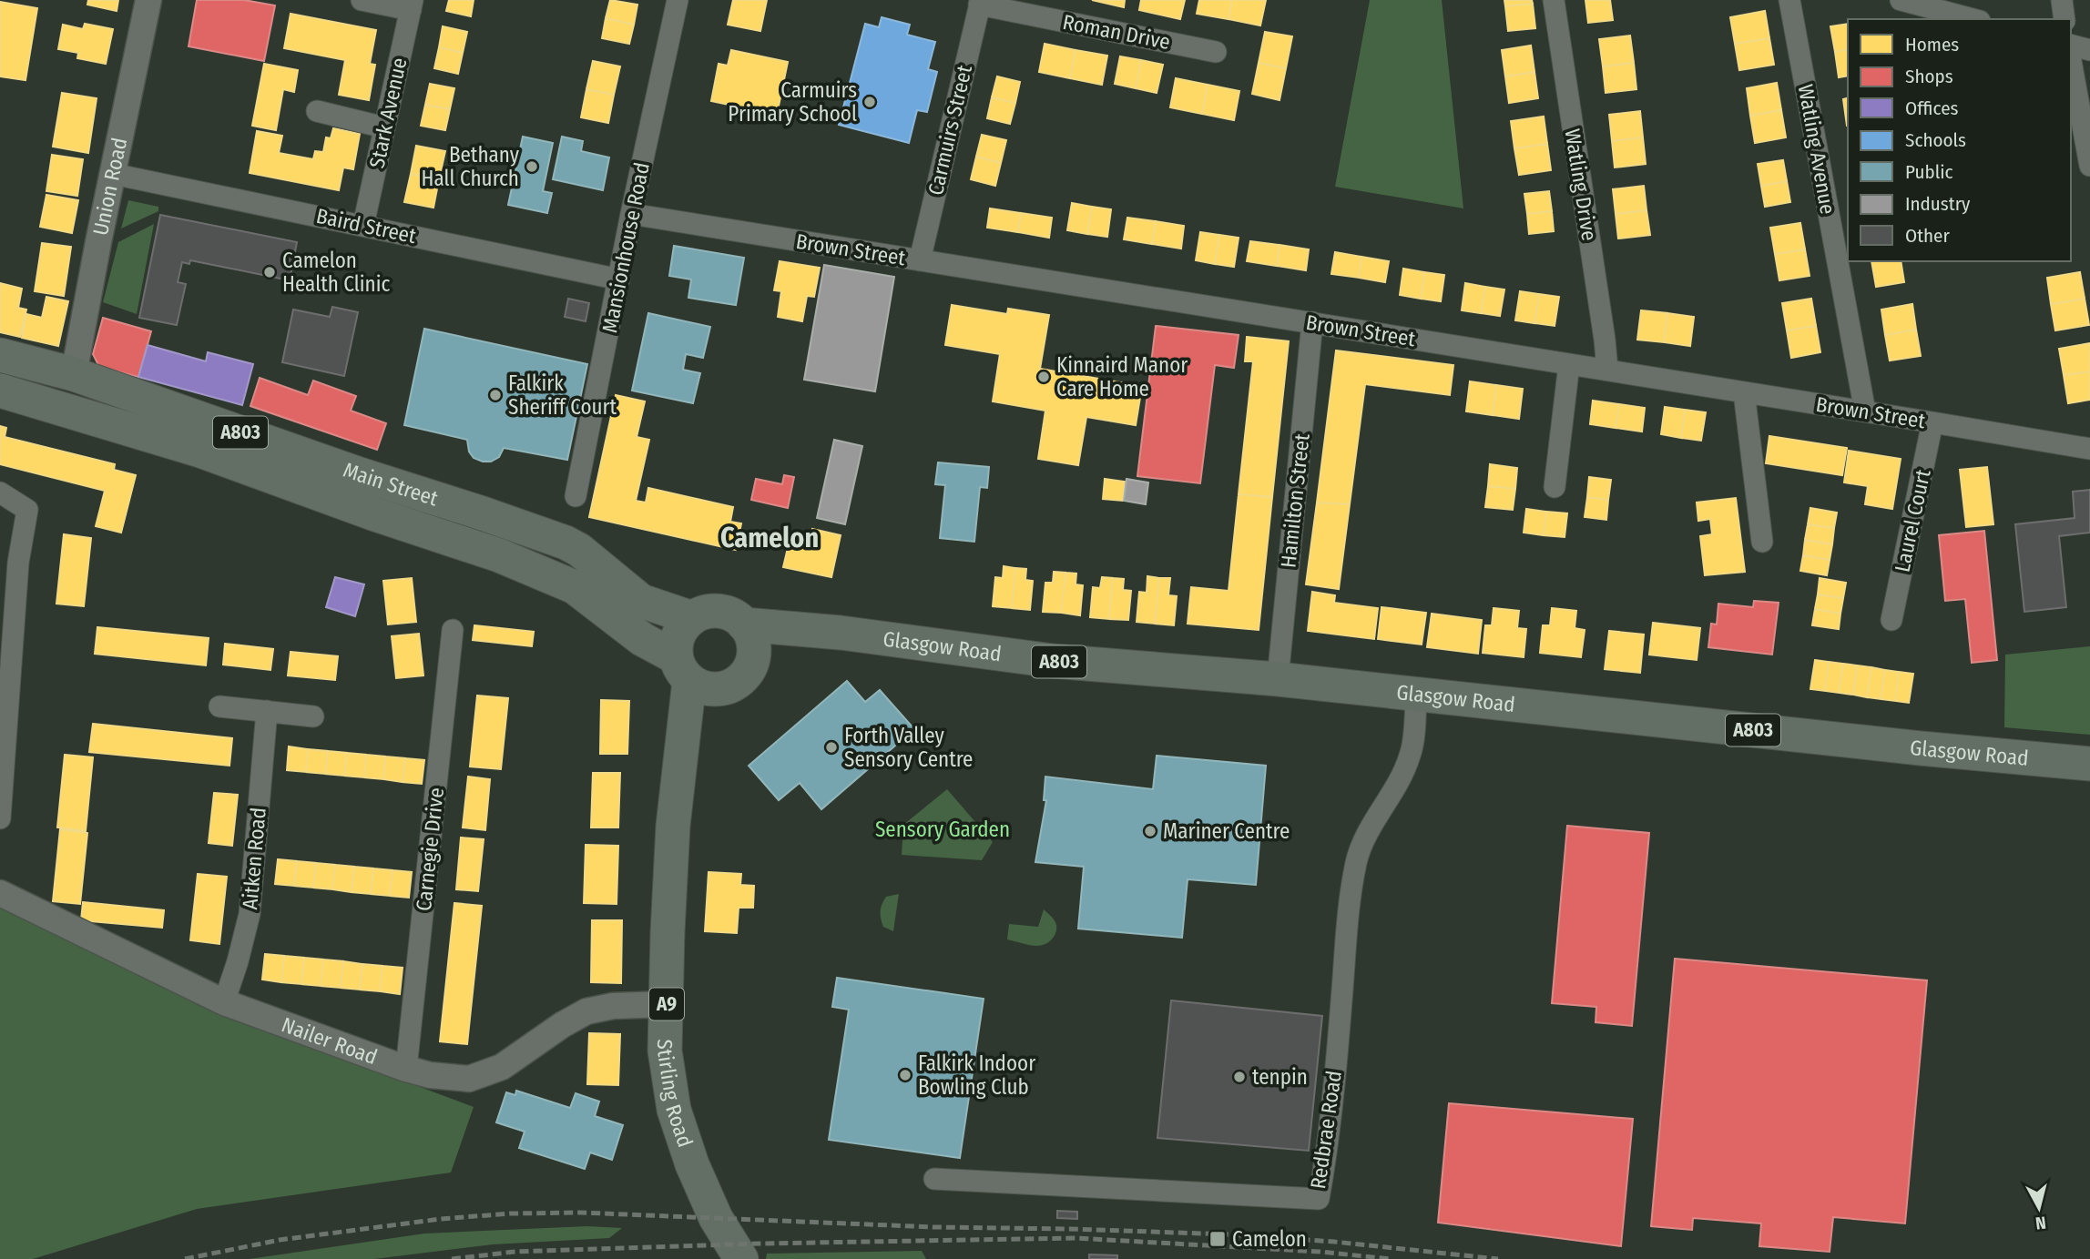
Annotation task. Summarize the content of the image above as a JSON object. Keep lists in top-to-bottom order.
{
  "streets": {
    "main road": [
      "A803",
      "Main Street",
      "Glasgow Road",
      "A9",
      "Stirling Road"
    ],
    "street": [
      "Roman Drive",
      "Stark Avenue",
      "Carmuirs Street",
      "Watling Avenue",
      "Watling Drive",
      "Union Road",
      "Baird Street",
      "Mansionhouse Road",
      "Brown Street",
      "Hamilton Street",
      "Laurel Court",
      "Carnegie Drive",
      "Aitken Road",
      "Nailer Road",
      "Redbrae Road"
    ]
  },
  "crossings": [
    ["Roman Drive", "Carmuirs Street"],
    ["Stark Avenue", "Baird Street"],
    ["Carmuirs Street", "Brown Street"],
    ["Watling Avenue", "Brown Street"],
    ["Watling Drive", "Brown Street"],
    ["Union Road", "Baird Street"],
    ["Union Road", "Main Street"],
    ["Baird Street", "Mansionhouse Road"],
    ["Mansionhouse Road", "Brown Street"],
    ["Brown Street", "Hamilton Street"],
    ["Brown Street", "Laurel Court"],
    ["Main Street", "Glasgow Road"],
    ["Main Street", "Stirling Road"],
    ["Hamilton Street", "Glasgow Road"],
    ["Glasgow Road", "Stirling Road"],
    ["Glasgow Road", "Redbrae Road"],
    ["Carnegie Drive", "Nailer Road"],
    ["Aitken Road", "Nailer Road"],
    ["Nailer Road", "Stirling Road"]
  ],
  "districts": ["Camelon"],
  "parks": ["Sensory Garden"],
  "places": {
    "other": [
      "Carmuirs Primary School",
      "Bethany Hall Church",
      "Camelon Health Clinic",
      "Kinnaird Manor Care Home",
      "Falkirk Sheriff Court",
      "Forth Valley Sensory Centre",
      "Mariner Centre",
      "Falkirk Indoor Bowling Club",
      "tenpin"
    ],
    "transit": ["Camelon"]
  },
  "legend": [
    "Homes",
    "Shops",
    "Offices",
    "Schools",
    "Public",
    "Industry",
    "Other"
  ],
  "north": "bottom"
}
